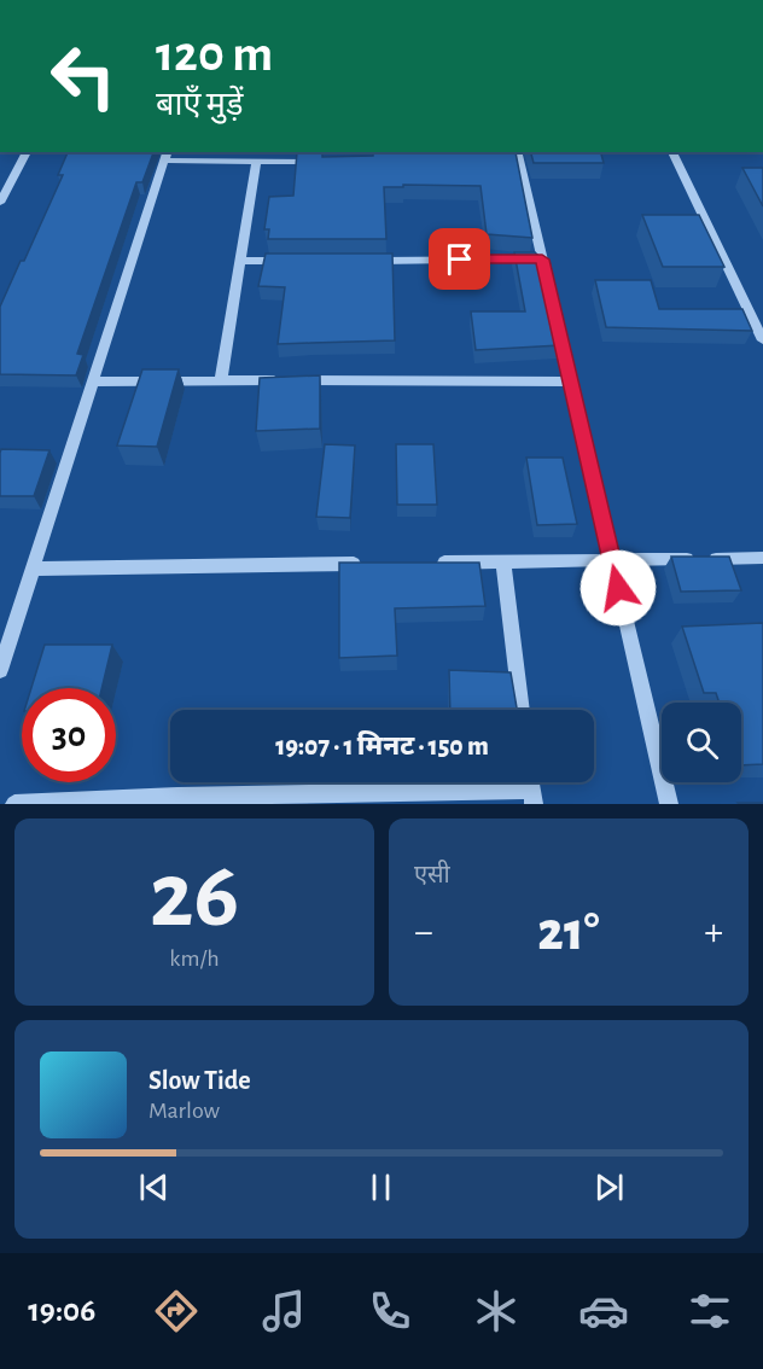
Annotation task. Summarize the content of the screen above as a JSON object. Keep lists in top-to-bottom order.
{
  "page": {
    "turn": ["120 m", "बाएँ मुड़ें"],
    "limit": "30",
    "trip": "19:07 · 1 मिनट · 150 m",
    "tile": [
      ["26", "km/h"],
      "एसी"
    ],
    "heat": ["−", "21°", "+"],
    "song": ["Slow Tide", "Marlow"],
    "tabs": "19:06"
  }
}
